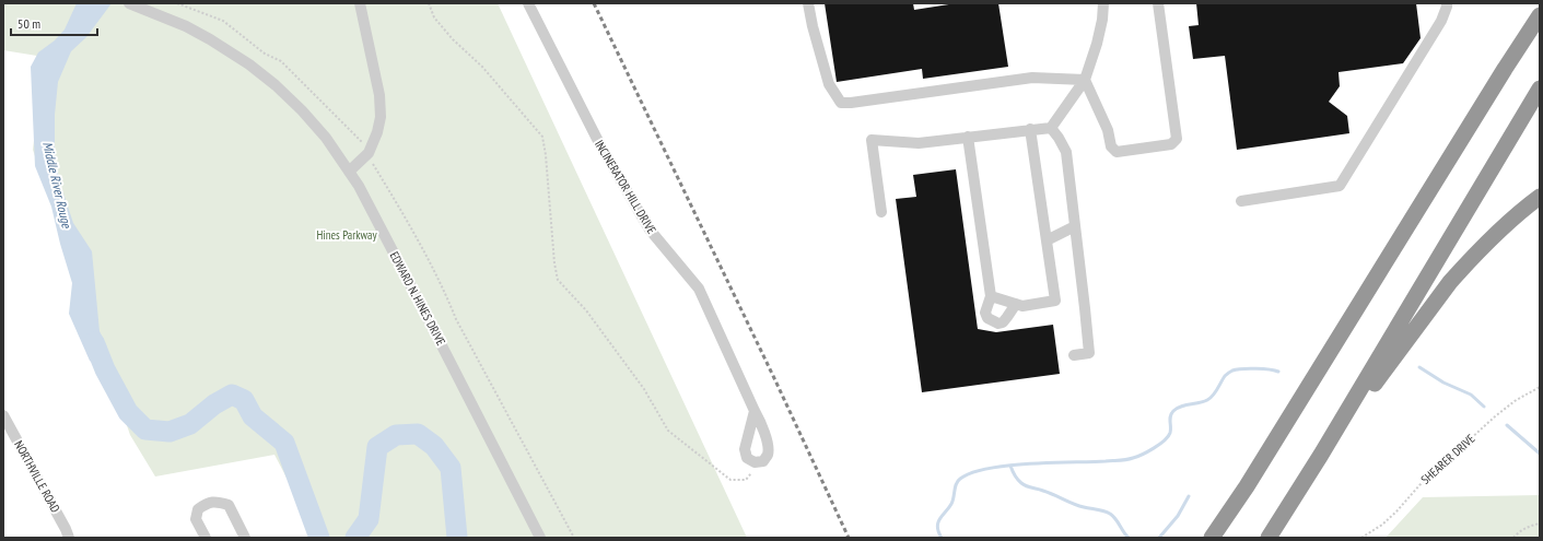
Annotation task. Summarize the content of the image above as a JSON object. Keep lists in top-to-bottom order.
{
  "streets": {
    "street": ["INCINERATOR HILL DRIVE", "EDWARD N. HINES DRIVE", "NORTHVILLE ROAD"],
    "path": ["SHEARER DRIVE"]
  },
  "water": ["Middle River Rouge"],
  "parks": ["Hines Parkway"],
  "scale_bar": "50 m"
}
